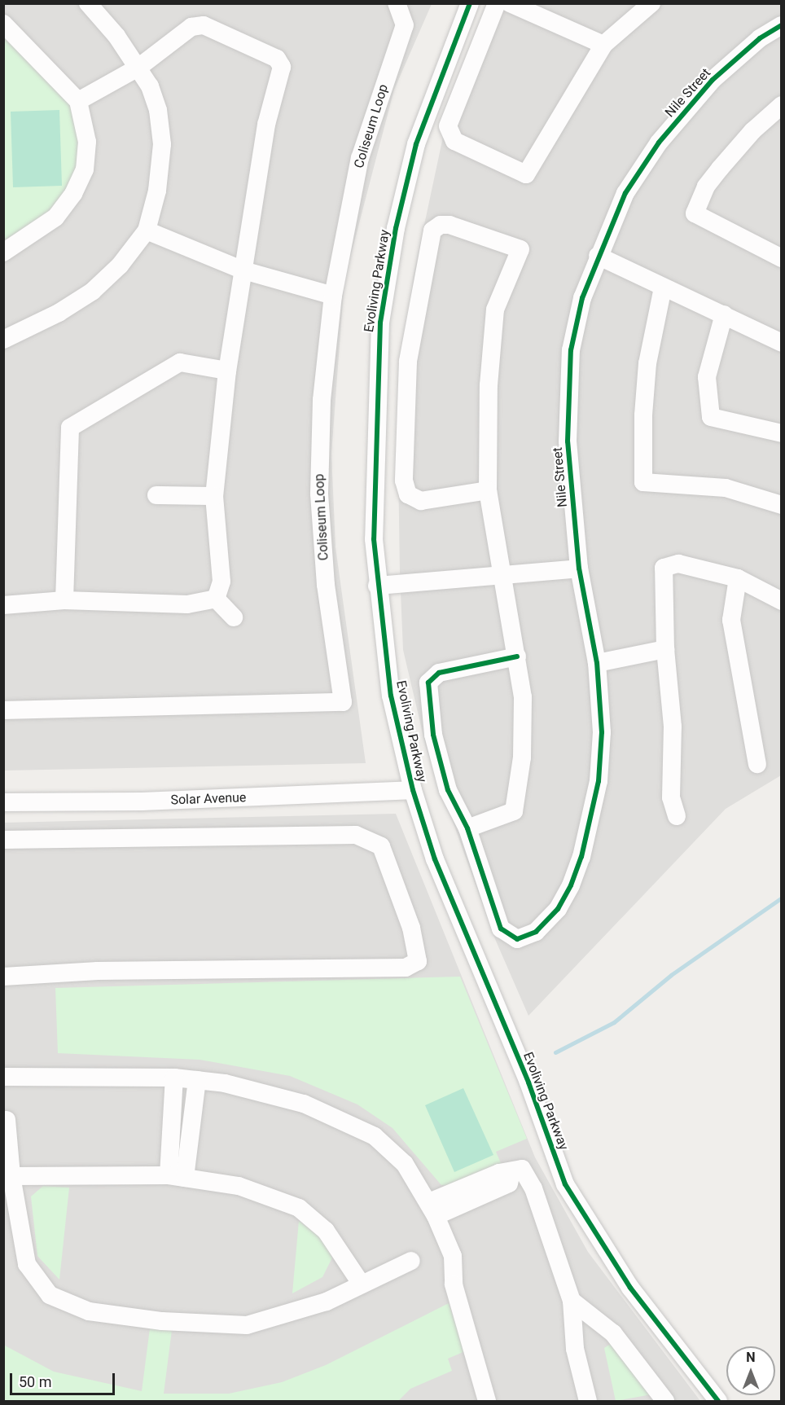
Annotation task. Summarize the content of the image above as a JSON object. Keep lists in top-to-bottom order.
{
  "streets": {
    "street": [
      "Nile Street",
      "Coliseum Loop",
      "Evoliving Parkway",
      "Solar Avenue"
    ]
  },
  "crossings": [
    ["Evoliving Parkway", "Solar Avenue"]
  ],
  "scale_bar": "50 m",
  "north": "top"
}
